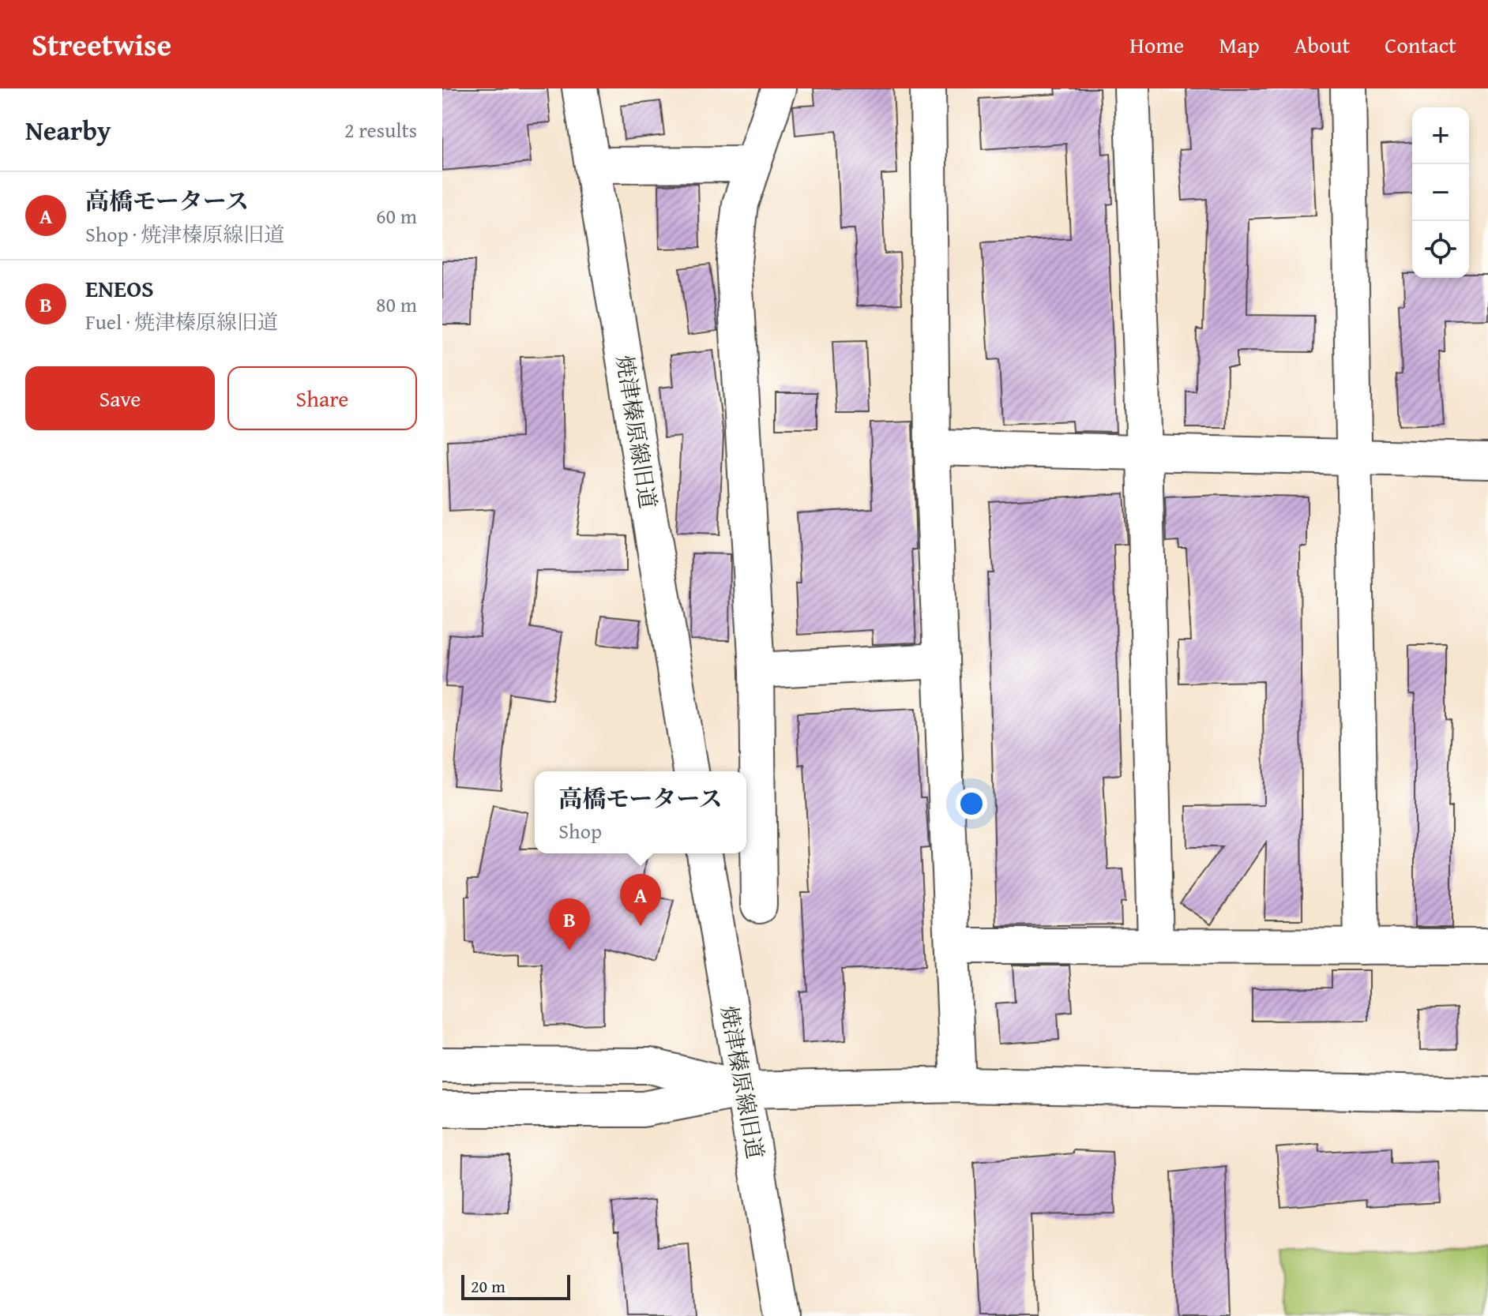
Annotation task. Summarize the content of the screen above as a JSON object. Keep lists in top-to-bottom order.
{
  "streets": {
    "street": ["焼津榛原線旧道"]
  },
  "scale_bar": "20 m",
  "page": {
    "header": "Streetwise",
    "nav": [
      "Home",
      "Map",
      "About",
      "Contact"
    ],
    "heading": ["Nearby", "2 results"],
    "map_buttons": ["+", "−"],
    "list": [
      {
        "mark": "A",
        "name": "高橋モータース",
        "note": "Shop · 焼津榛原線旧道",
        "value": "60 m"
      },
      {
        "mark": "B",
        "name": "ENEOS",
        "note": "Fuel · 焼津榛原線旧道",
        "value": "80 m"
      }
    ],
    "buttons": ["Save", "Share"],
    "popup": ["高橋モータース", "Shop"],
    "pins": ["A", "B"],
    "scale": "20 m"
  }
}
